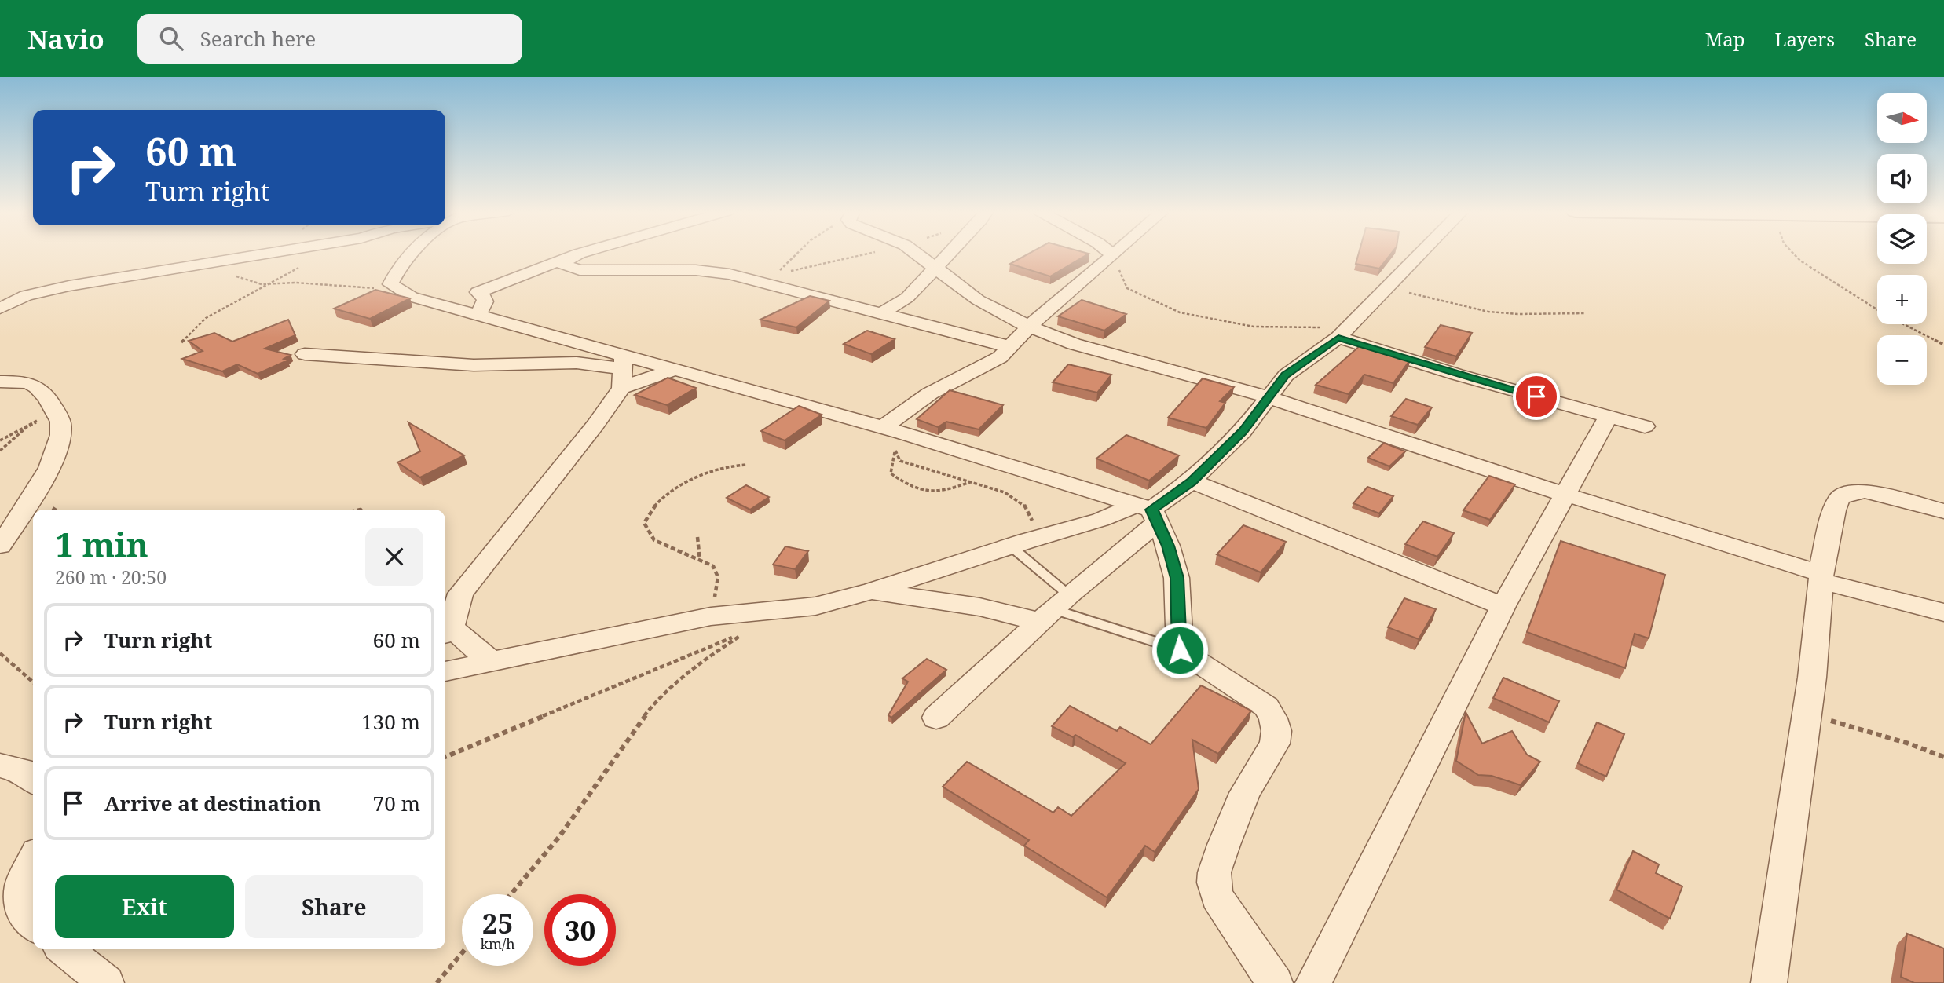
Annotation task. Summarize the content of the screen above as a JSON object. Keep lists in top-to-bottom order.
{
  "north": "right",
  "page": {
    "header": "Navio",
    "search": "Search here",
    "nav": ["Map", "Layers", "Share"],
    "map_buttons": ["+", "−"],
    "turn": ["60 m", "Turn right"],
    "heading": ["1 min", "260 m · 20:50"],
    "list": [
      {
        "name": "Turn right",
        "value": "60 m"
      },
      {
        "name": "Turn right",
        "value": "130 m"
      },
      {
        "name": "Arrive at destination",
        "value": "70 m"
      }
    ],
    "buttons": ["Exit", "Share"],
    "speed": "25 km/h",
    "limit": "30"
  }
}
